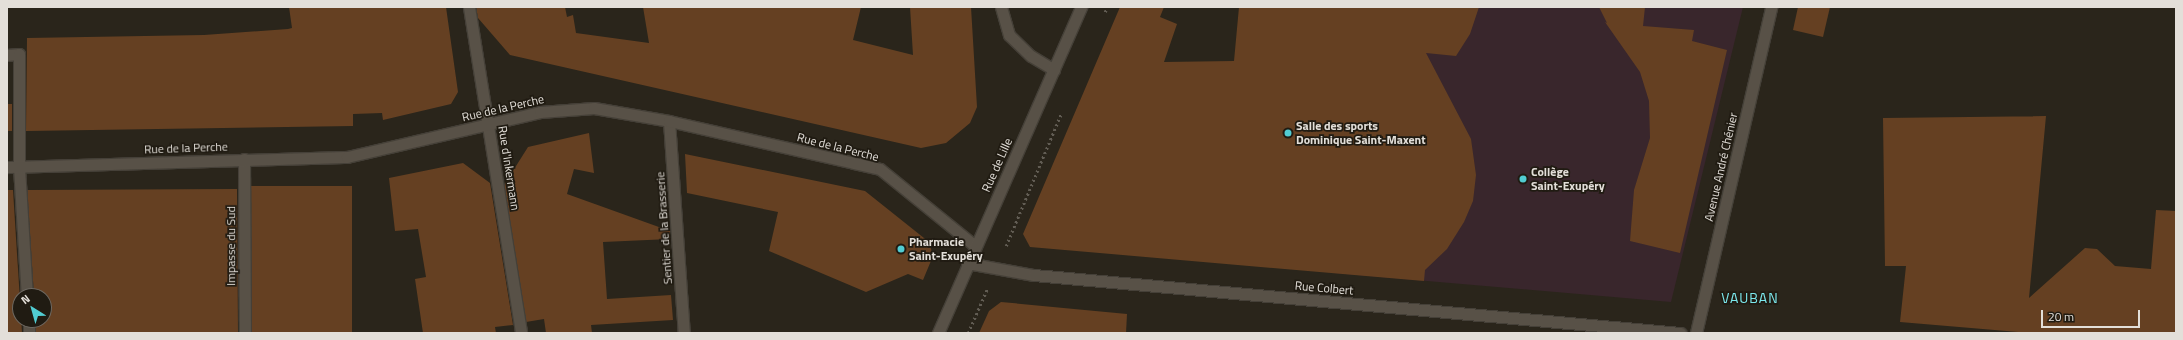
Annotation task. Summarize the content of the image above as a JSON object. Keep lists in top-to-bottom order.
{
  "streets": {
    "street": [
      "Rue de la Perche",
      "Rue de Lille",
      "Avenue André Chénier",
      "Rue d'Inkermann",
      "Sentier de la Brasserie",
      "Impasse du Sud",
      "Rue Colbert"
    ]
  },
  "crossings": [
    ["Rue de la Perche", "Rue de Lille"],
    ["Rue de la Perche", "Rue d'Inkermann"],
    ["Rue de la Perche", "Sentier de la Brasserie"],
    ["Rue de la Perche", "Impasse du Sud"],
    ["Rue de Lille", "Rue Colbert"]
  ],
  "districts": ["VAUBAN"],
  "places": ["Salle des sports Dominique Saint-Maxent", "Collège Saint-Exupéry", "Pharmacie Saint-Exupéry"],
  "scale_bar": "20 m",
  "north": "top left"
}
